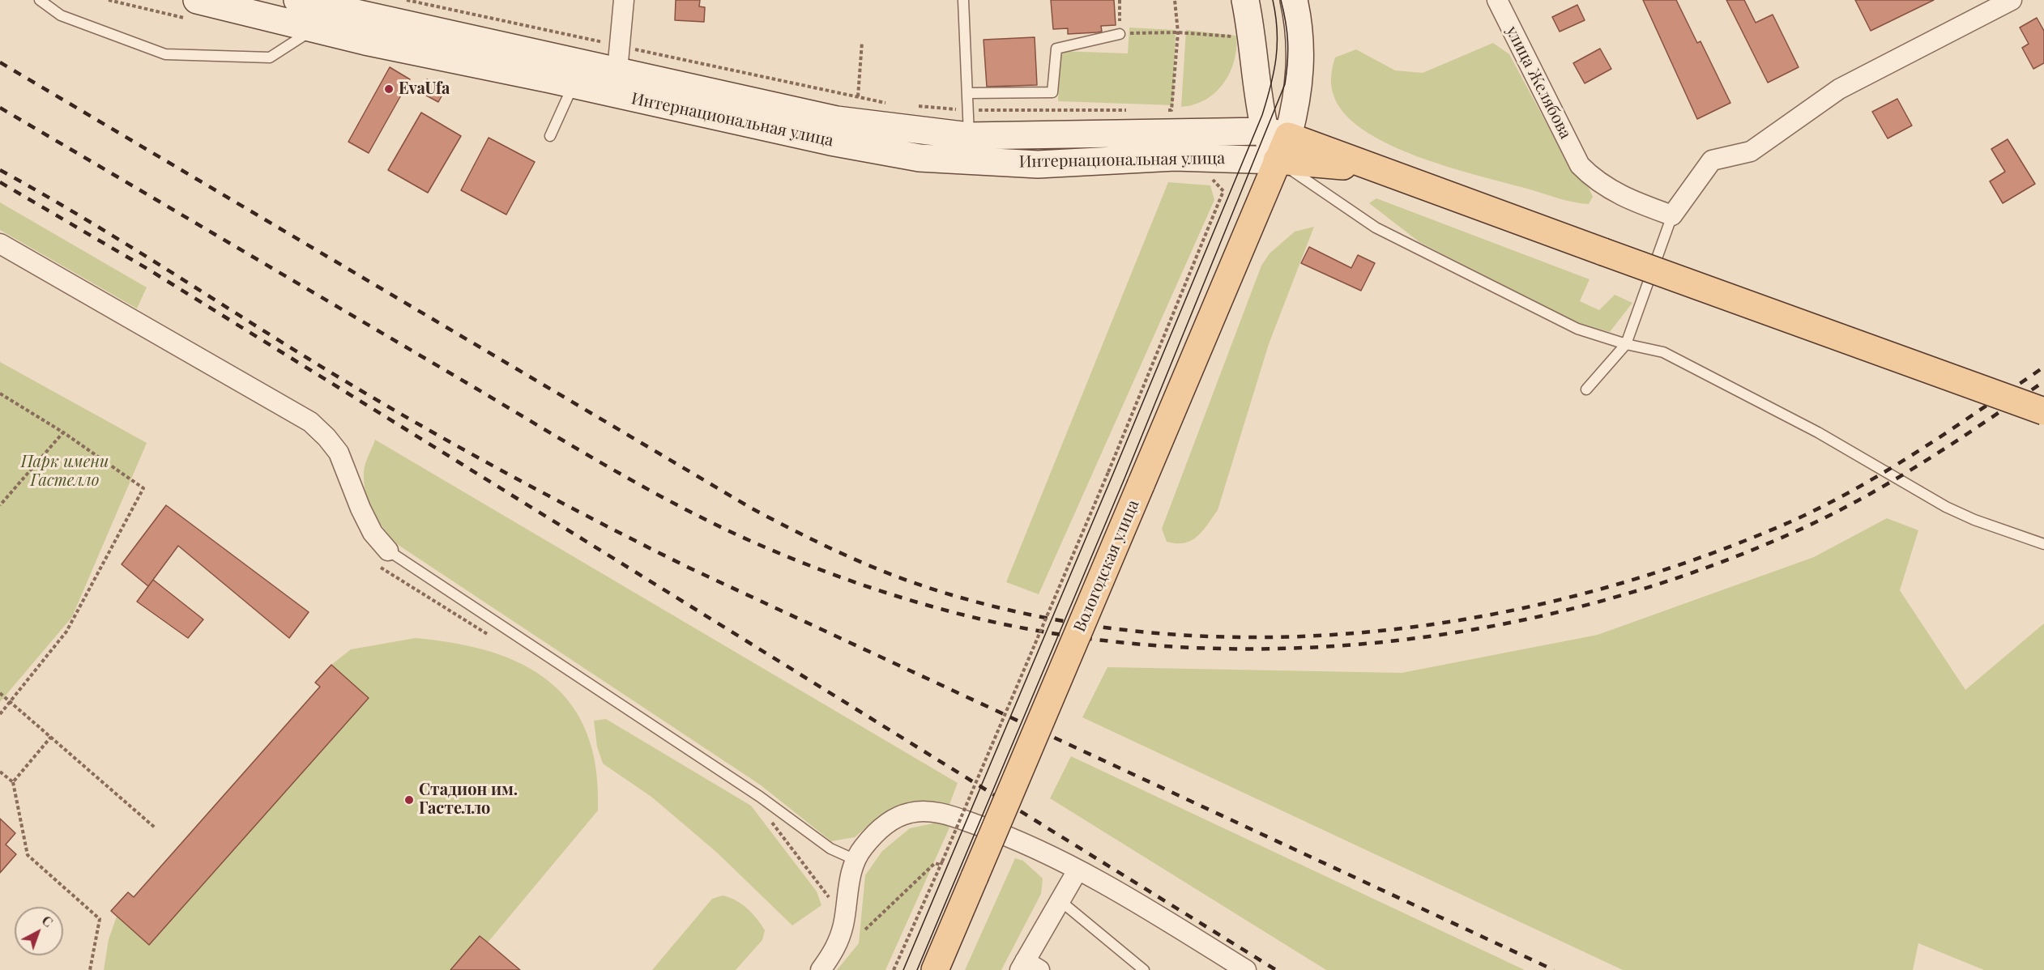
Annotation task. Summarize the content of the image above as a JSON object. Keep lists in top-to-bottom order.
{
  "streets": {
    "main road": ["Интернациональная улица", "Вологодская улица"],
    "street": ["улица Желябова"]
  },
  "crossings": [
    ["Интернациональная улица", "Вологодская улица"]
  ],
  "parks": ["Парк имени Гастелло"],
  "places": ["EvaUfa", "Стадион им. Гастелло"],
  "north": "top right"
}
